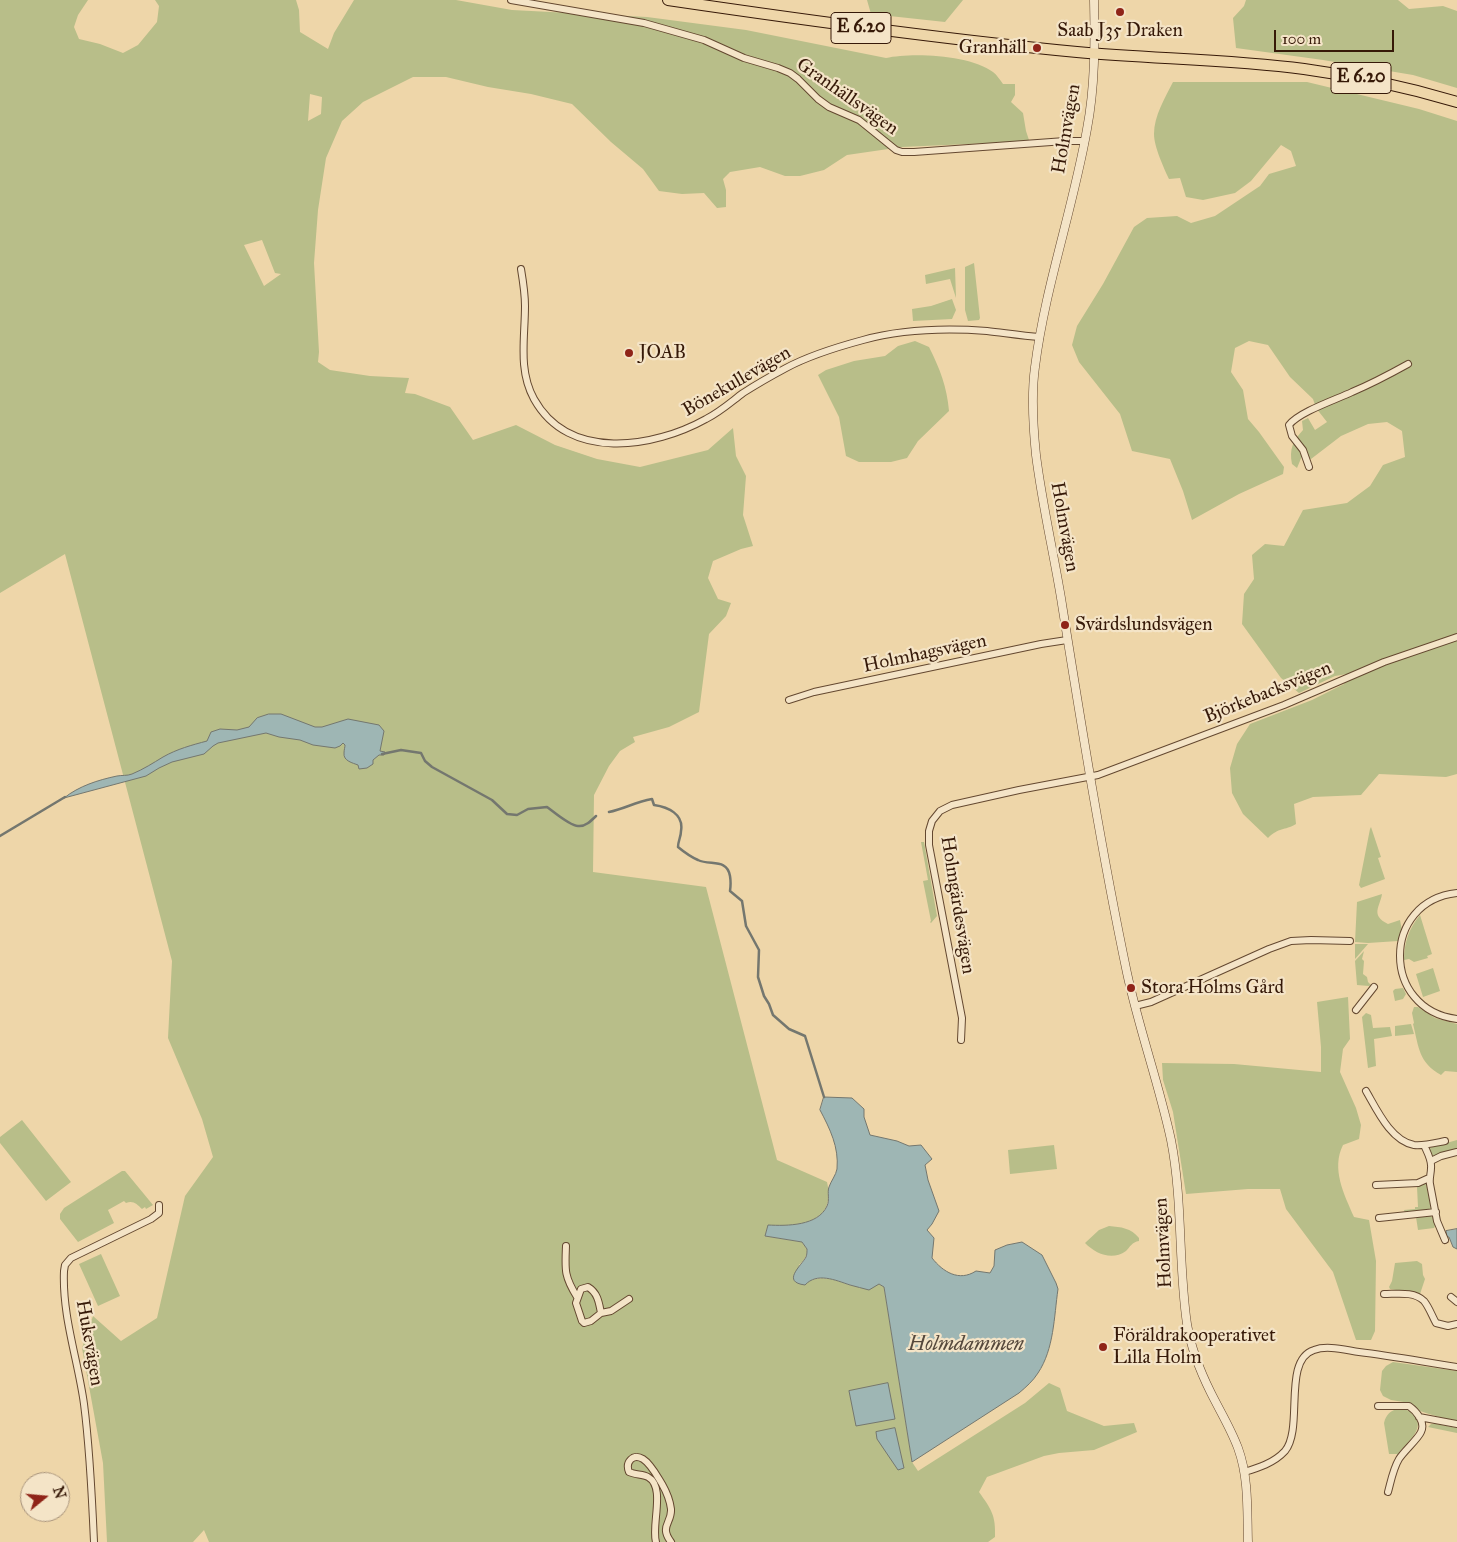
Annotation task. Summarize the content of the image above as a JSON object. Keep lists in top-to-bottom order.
{
  "streets": {
    "highway": ["E 6.20"],
    "street": [
      "Granhällsvägen",
      "Holmvägen",
      "Bönekullevägen",
      "Holmhagsvägen",
      "Björkebacksvägen",
      "Holmgärdesvägen",
      "Hukevägen"
    ]
  },
  "crossings": [
    ["E 6.20", "Holmvägen"],
    ["Granhällsvägen", "Holmvägen"],
    ["Holmvägen", "Bönekullevägen"],
    ["Holmvägen", "Holmhagsvägen"],
    ["Holmvägen", "Björkebacksvägen"],
    ["Holmvägen", "Holmgärdesvägen"],
    ["Björkebacksvägen", "Holmgärdesvägen"]
  ],
  "water": ["Holmdammen"],
  "places": [
    "Saab J35 Draken",
    "Granhäll",
    "JOAB",
    "Svärdslundsvägen",
    "Stora Holms Gård",
    "Föräldrakooperativet Lilla Holm"
  ],
  "scale_bar": "100 m",
  "north": "right"
}
